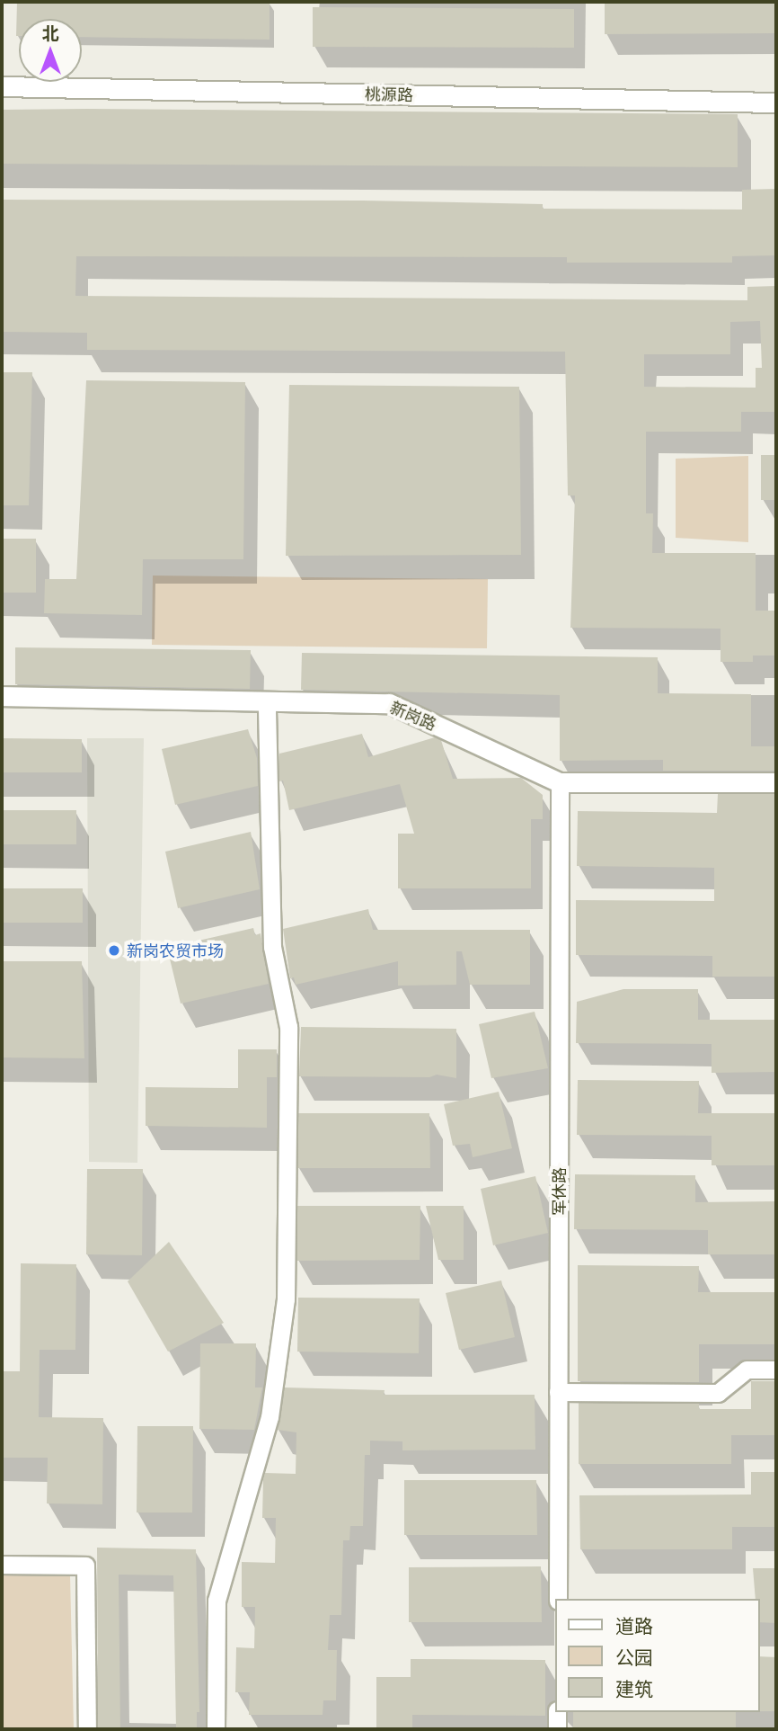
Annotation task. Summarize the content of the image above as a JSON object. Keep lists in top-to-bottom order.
{
  "streets": {
    "street": ["桃源路", "新岗路", "军休路"]
  },
  "crossings": [
    ["新岗路", "军休路"]
  ],
  "places": ["新岗农贸市场"],
  "legend": ["道路", "公园", "建筑"],
  "north": "top"
}
